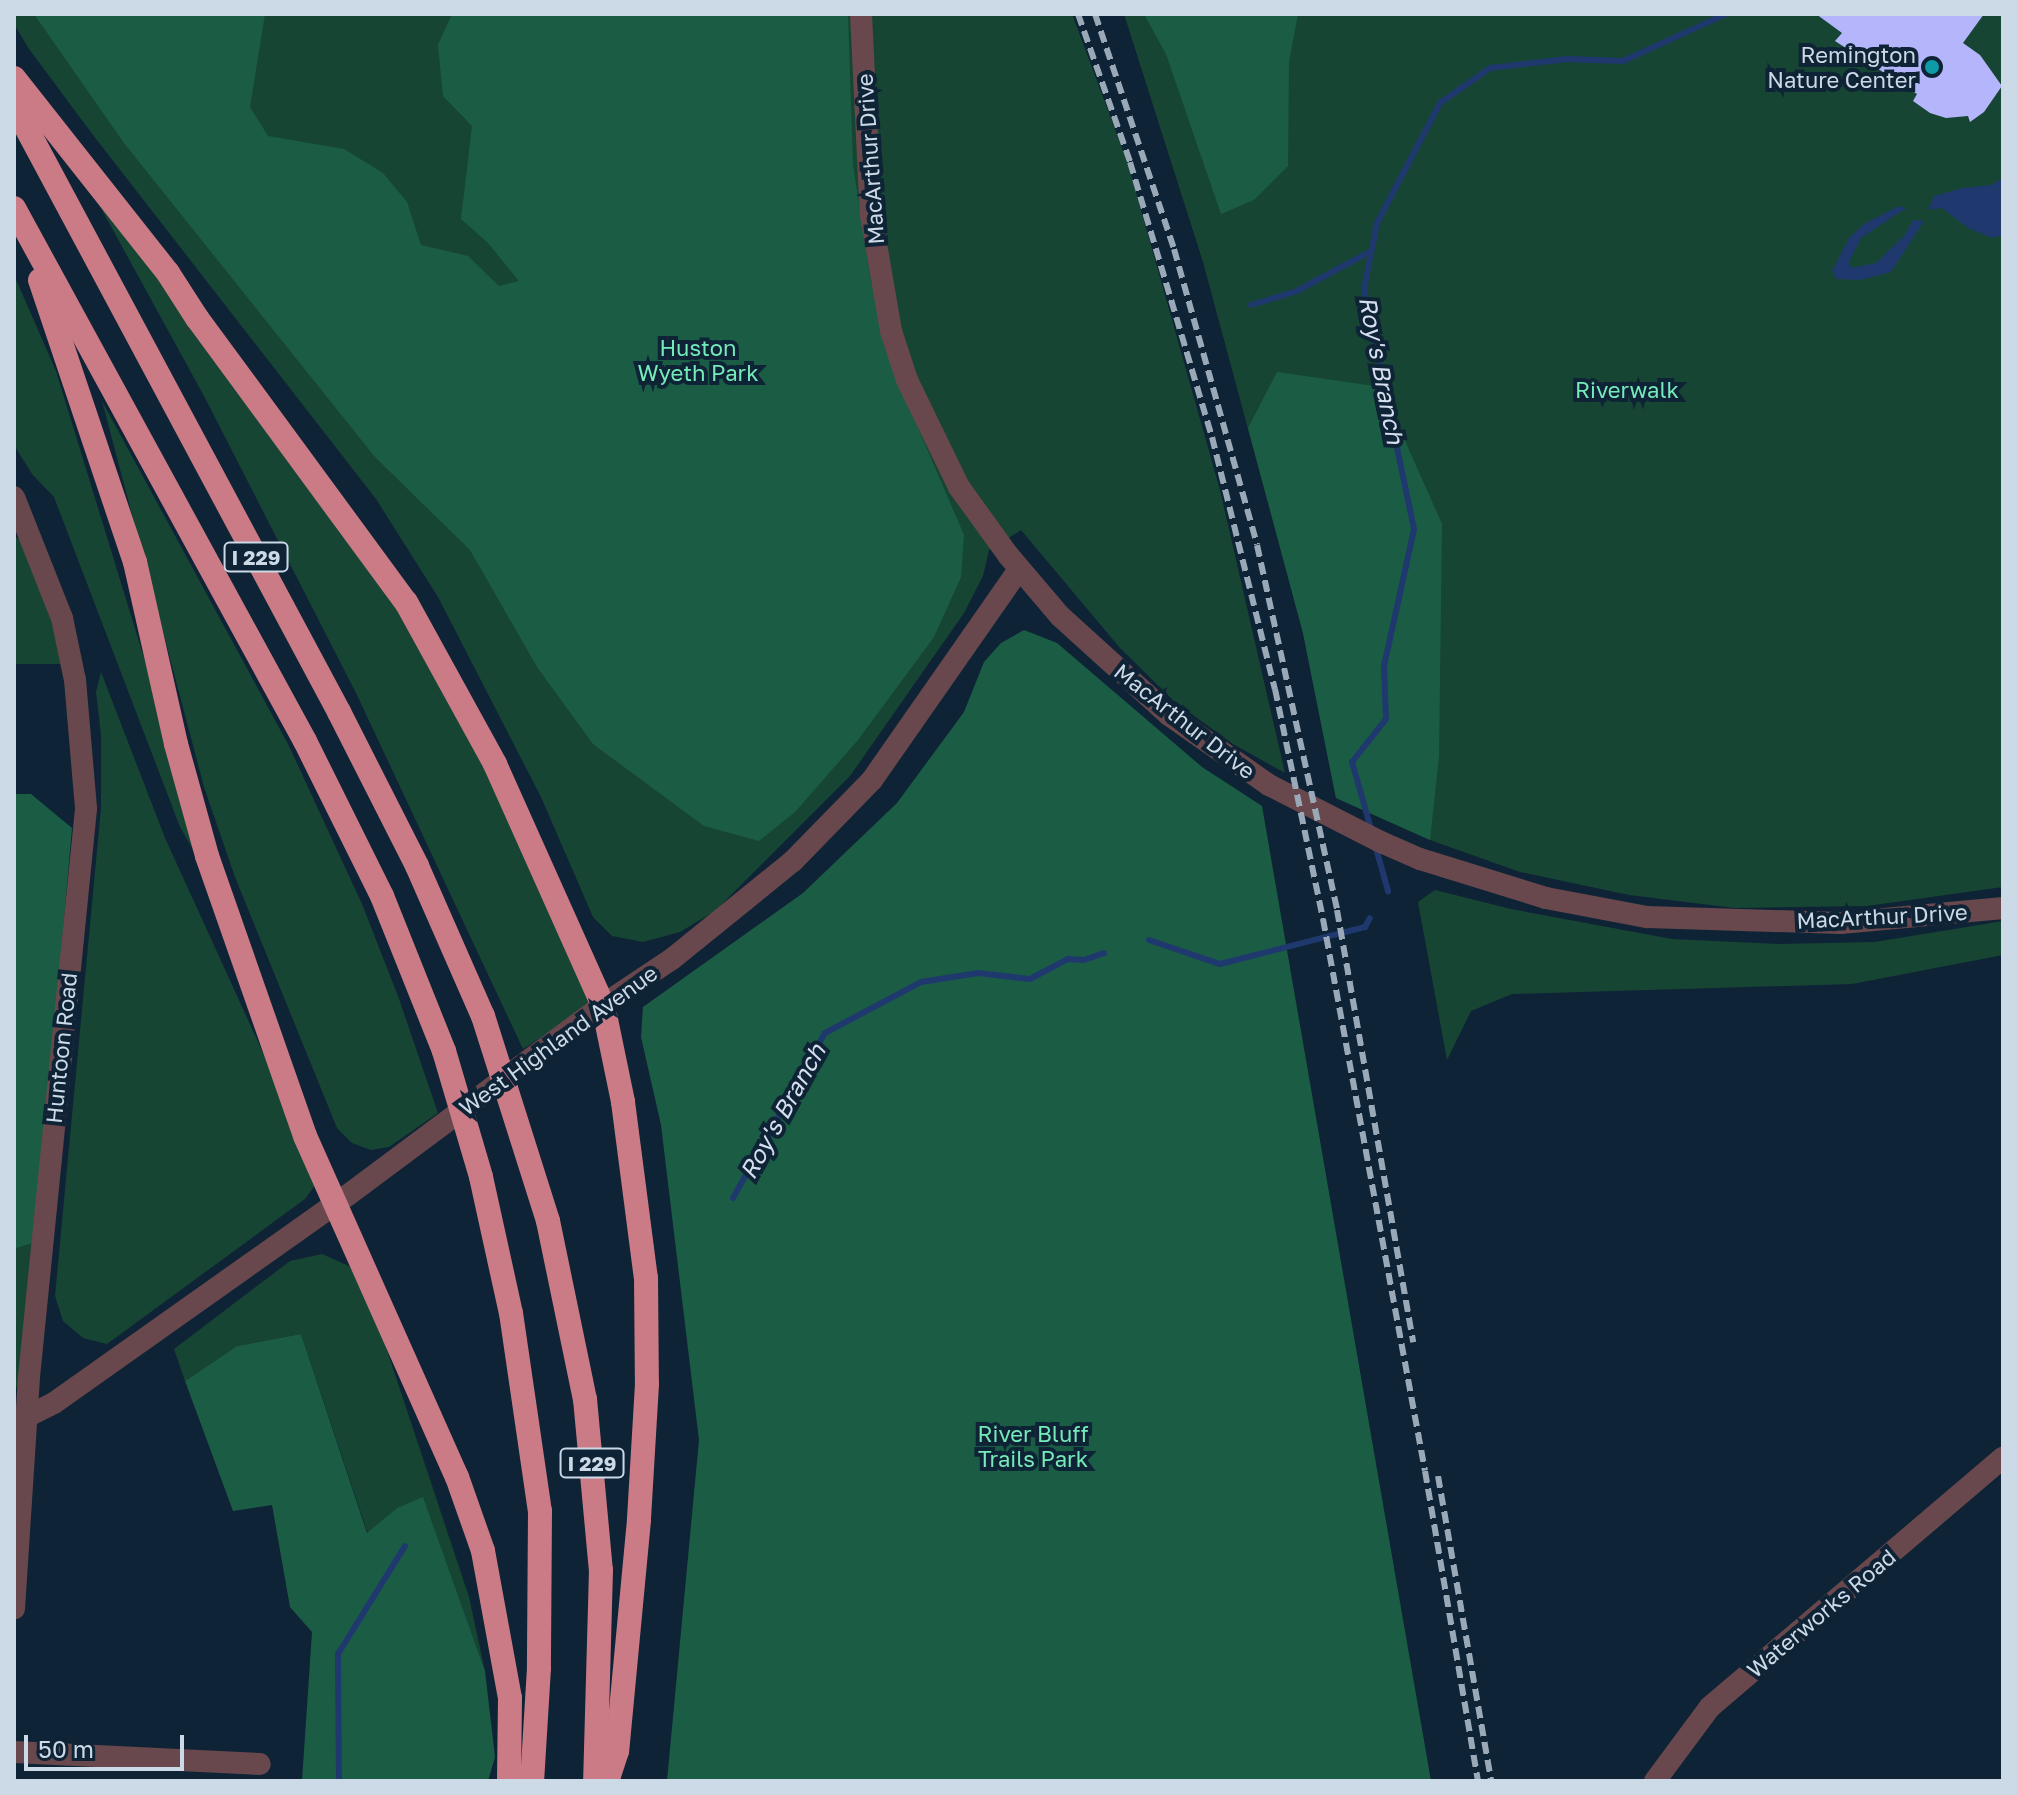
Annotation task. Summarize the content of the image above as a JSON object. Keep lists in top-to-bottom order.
{
  "streets": {
    "highway": ["I 229"],
    "street": [
      "MacArthur Drive",
      "West Highland Avenue",
      "Huntoon Road",
      "Waterworks Road"
    ]
  },
  "crossings": [
    ["MacArthur Drive", "West Highland Avenue"],
    ["West Highland Avenue", "Huntoon Road"]
  ],
  "water": ["Roy's Branch"],
  "parks": ["Huston Wyeth Park", "Riverwalk", "River Bluff Trails Park"],
  "places": ["Remington Nature Center"],
  "scale_bar": "50 m"
}
